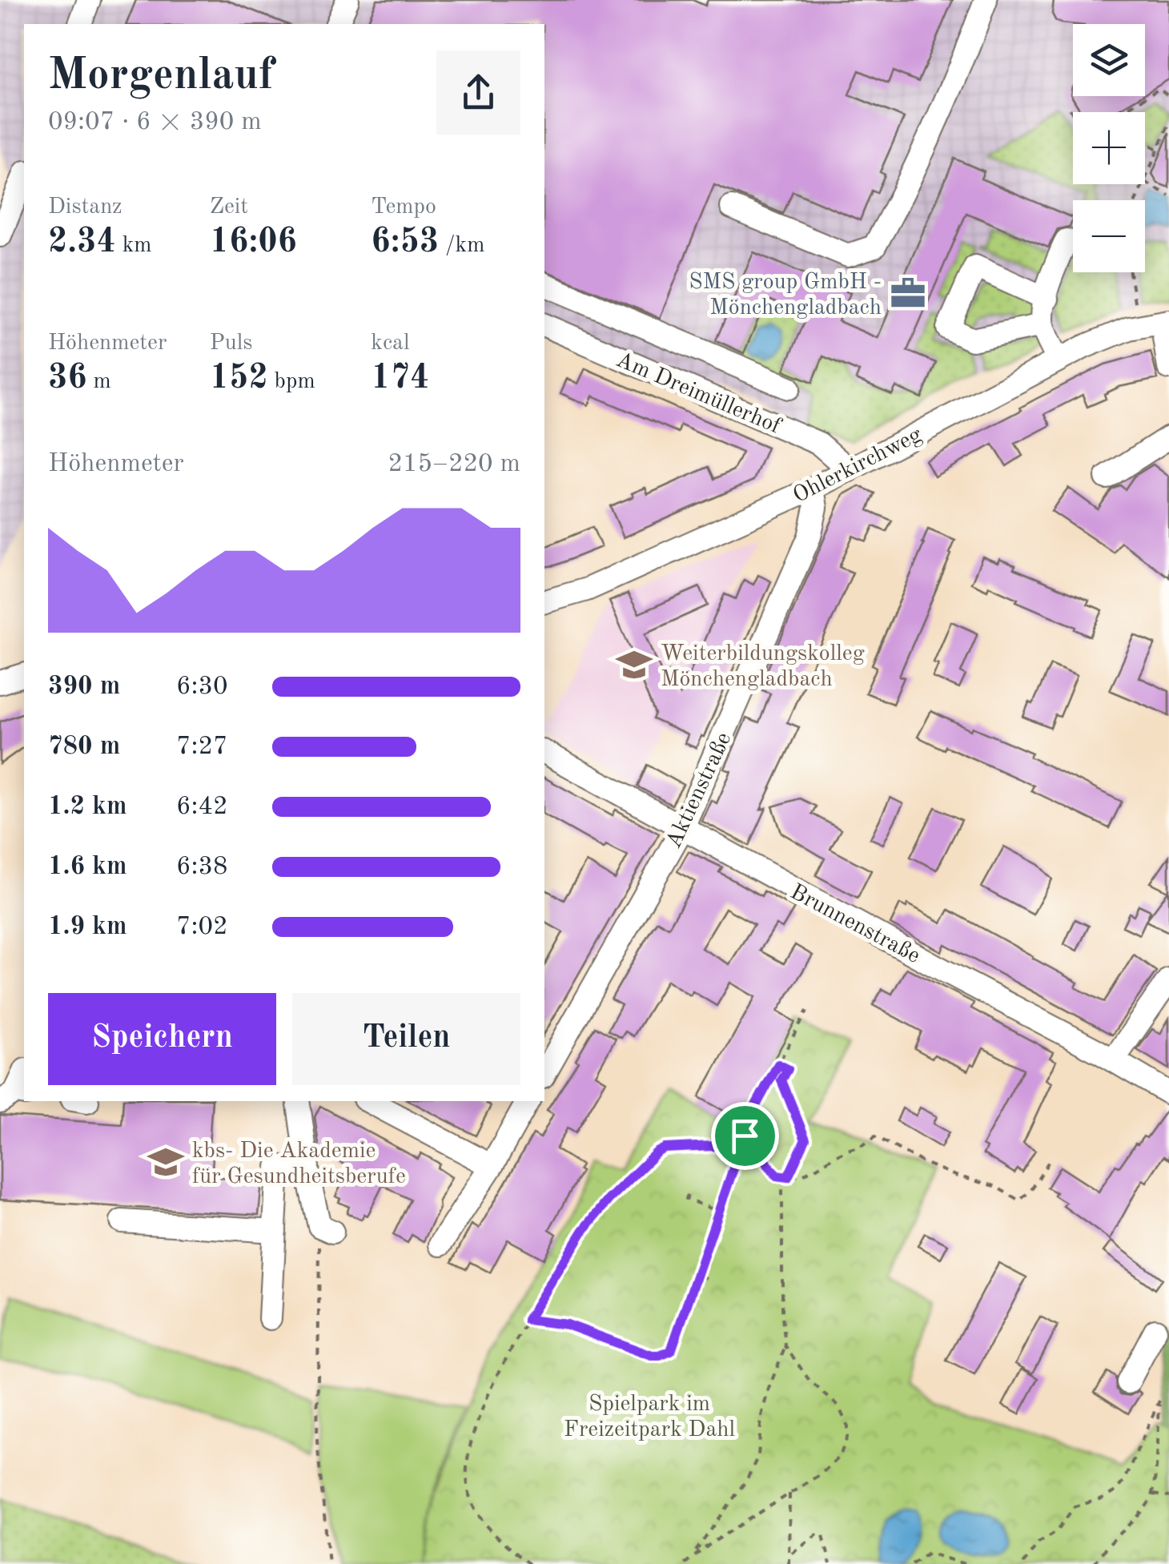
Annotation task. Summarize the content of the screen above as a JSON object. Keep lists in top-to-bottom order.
{
  "streets": {
    "street": [
      "Am Dreimüllerhof",
      "Ohlerkirchweg",
      "Aktienstraße",
      "Brunnenstraße"
    ]
  },
  "crossings": [
    ["Am Dreimüllerhof", "Ohlerkirchweg"],
    ["Ohlerkirchweg", "Aktienstraße"],
    ["Aktienstraße", "Brunnenstraße"]
  ],
  "parks": ["Spielpark im Freizeitpark Dahl"],
  "places": {
    "office": ["SMS group GmbH - Mönchengladbach"],
    "school or university": ["Weiterbildungskolleg Mönchengladbach", "kbs- Die Akademie für Gesundheitsberufe"]
  },
  "page": {
    "map_buttons": ["+", "−"],
    "heading": ["Morgenlauf", "09:07 · 6 × 390 m"],
    "stats": [
      ["Distanz", "2.34 km"],
      ["Zeit", "16:06"],
      ["Tempo", "6:53 /km"],
      ["Höhenmeter", "36 m"],
      ["Puls", "152 bpm"],
      ["kcal", "174"]
    ],
    "chart": ["Höhenmeter", "215–220 m"],
    "list": [
      {
        "name": "390 m",
        "note": "6:30"
      },
      {
        "name": "780 m",
        "note": "7:27"
      },
      {
        "name": "1.2 km",
        "note": "6:42"
      },
      {
        "name": "1.6 km",
        "note": "6:38"
      },
      {
        "name": "1.9 km",
        "note": "7:02"
      }
    ],
    "buttons": ["Speichern", "Teilen"]
  }
}
